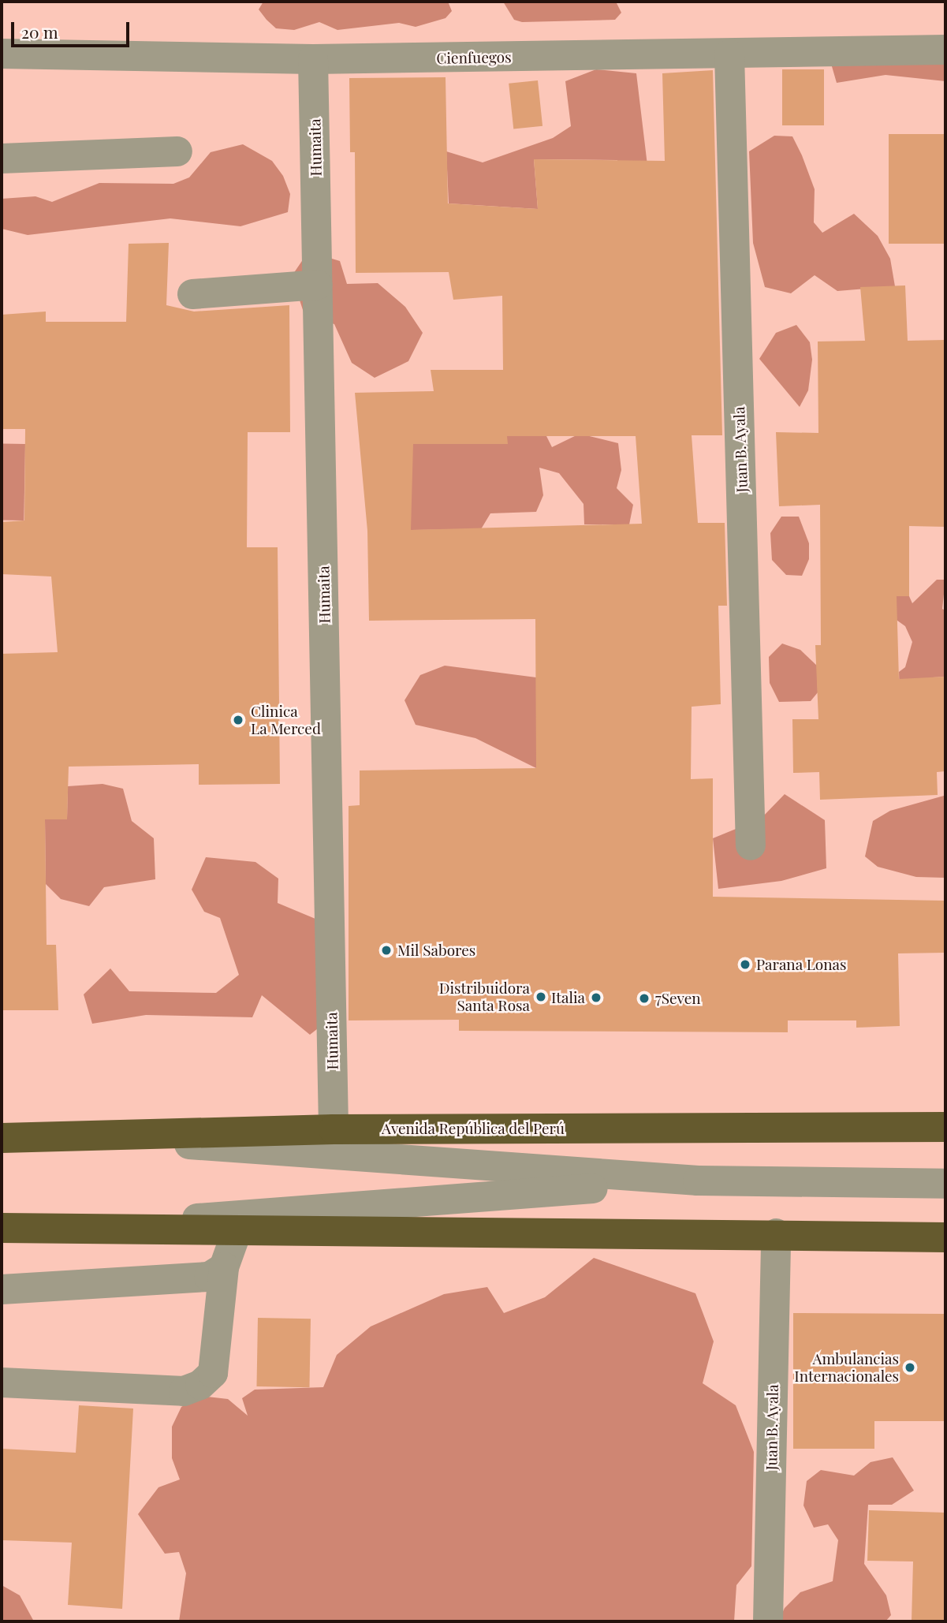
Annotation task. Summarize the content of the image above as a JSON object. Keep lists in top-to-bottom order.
{
  "streets": {
    "highway": ["Avenida República del Perú"],
    "street": ["Cienfuegos", "Humaita", "Juan B. Ayala"]
  },
  "crossings": [
    ["Cienfuegos", "Humaita"],
    ["Cienfuegos", "Juan B. Ayala"],
    ["Humaita", "Avenida República del Perú"]
  ],
  "places": [
    "Clinica La Merced",
    "Mil Sabores",
    "Parana Lonas",
    "Distribuidora Santa Rosa",
    "Italia",
    "7Seven",
    "Ambulancias Internacionales"
  ],
  "scale_bar": "20 m"
}
